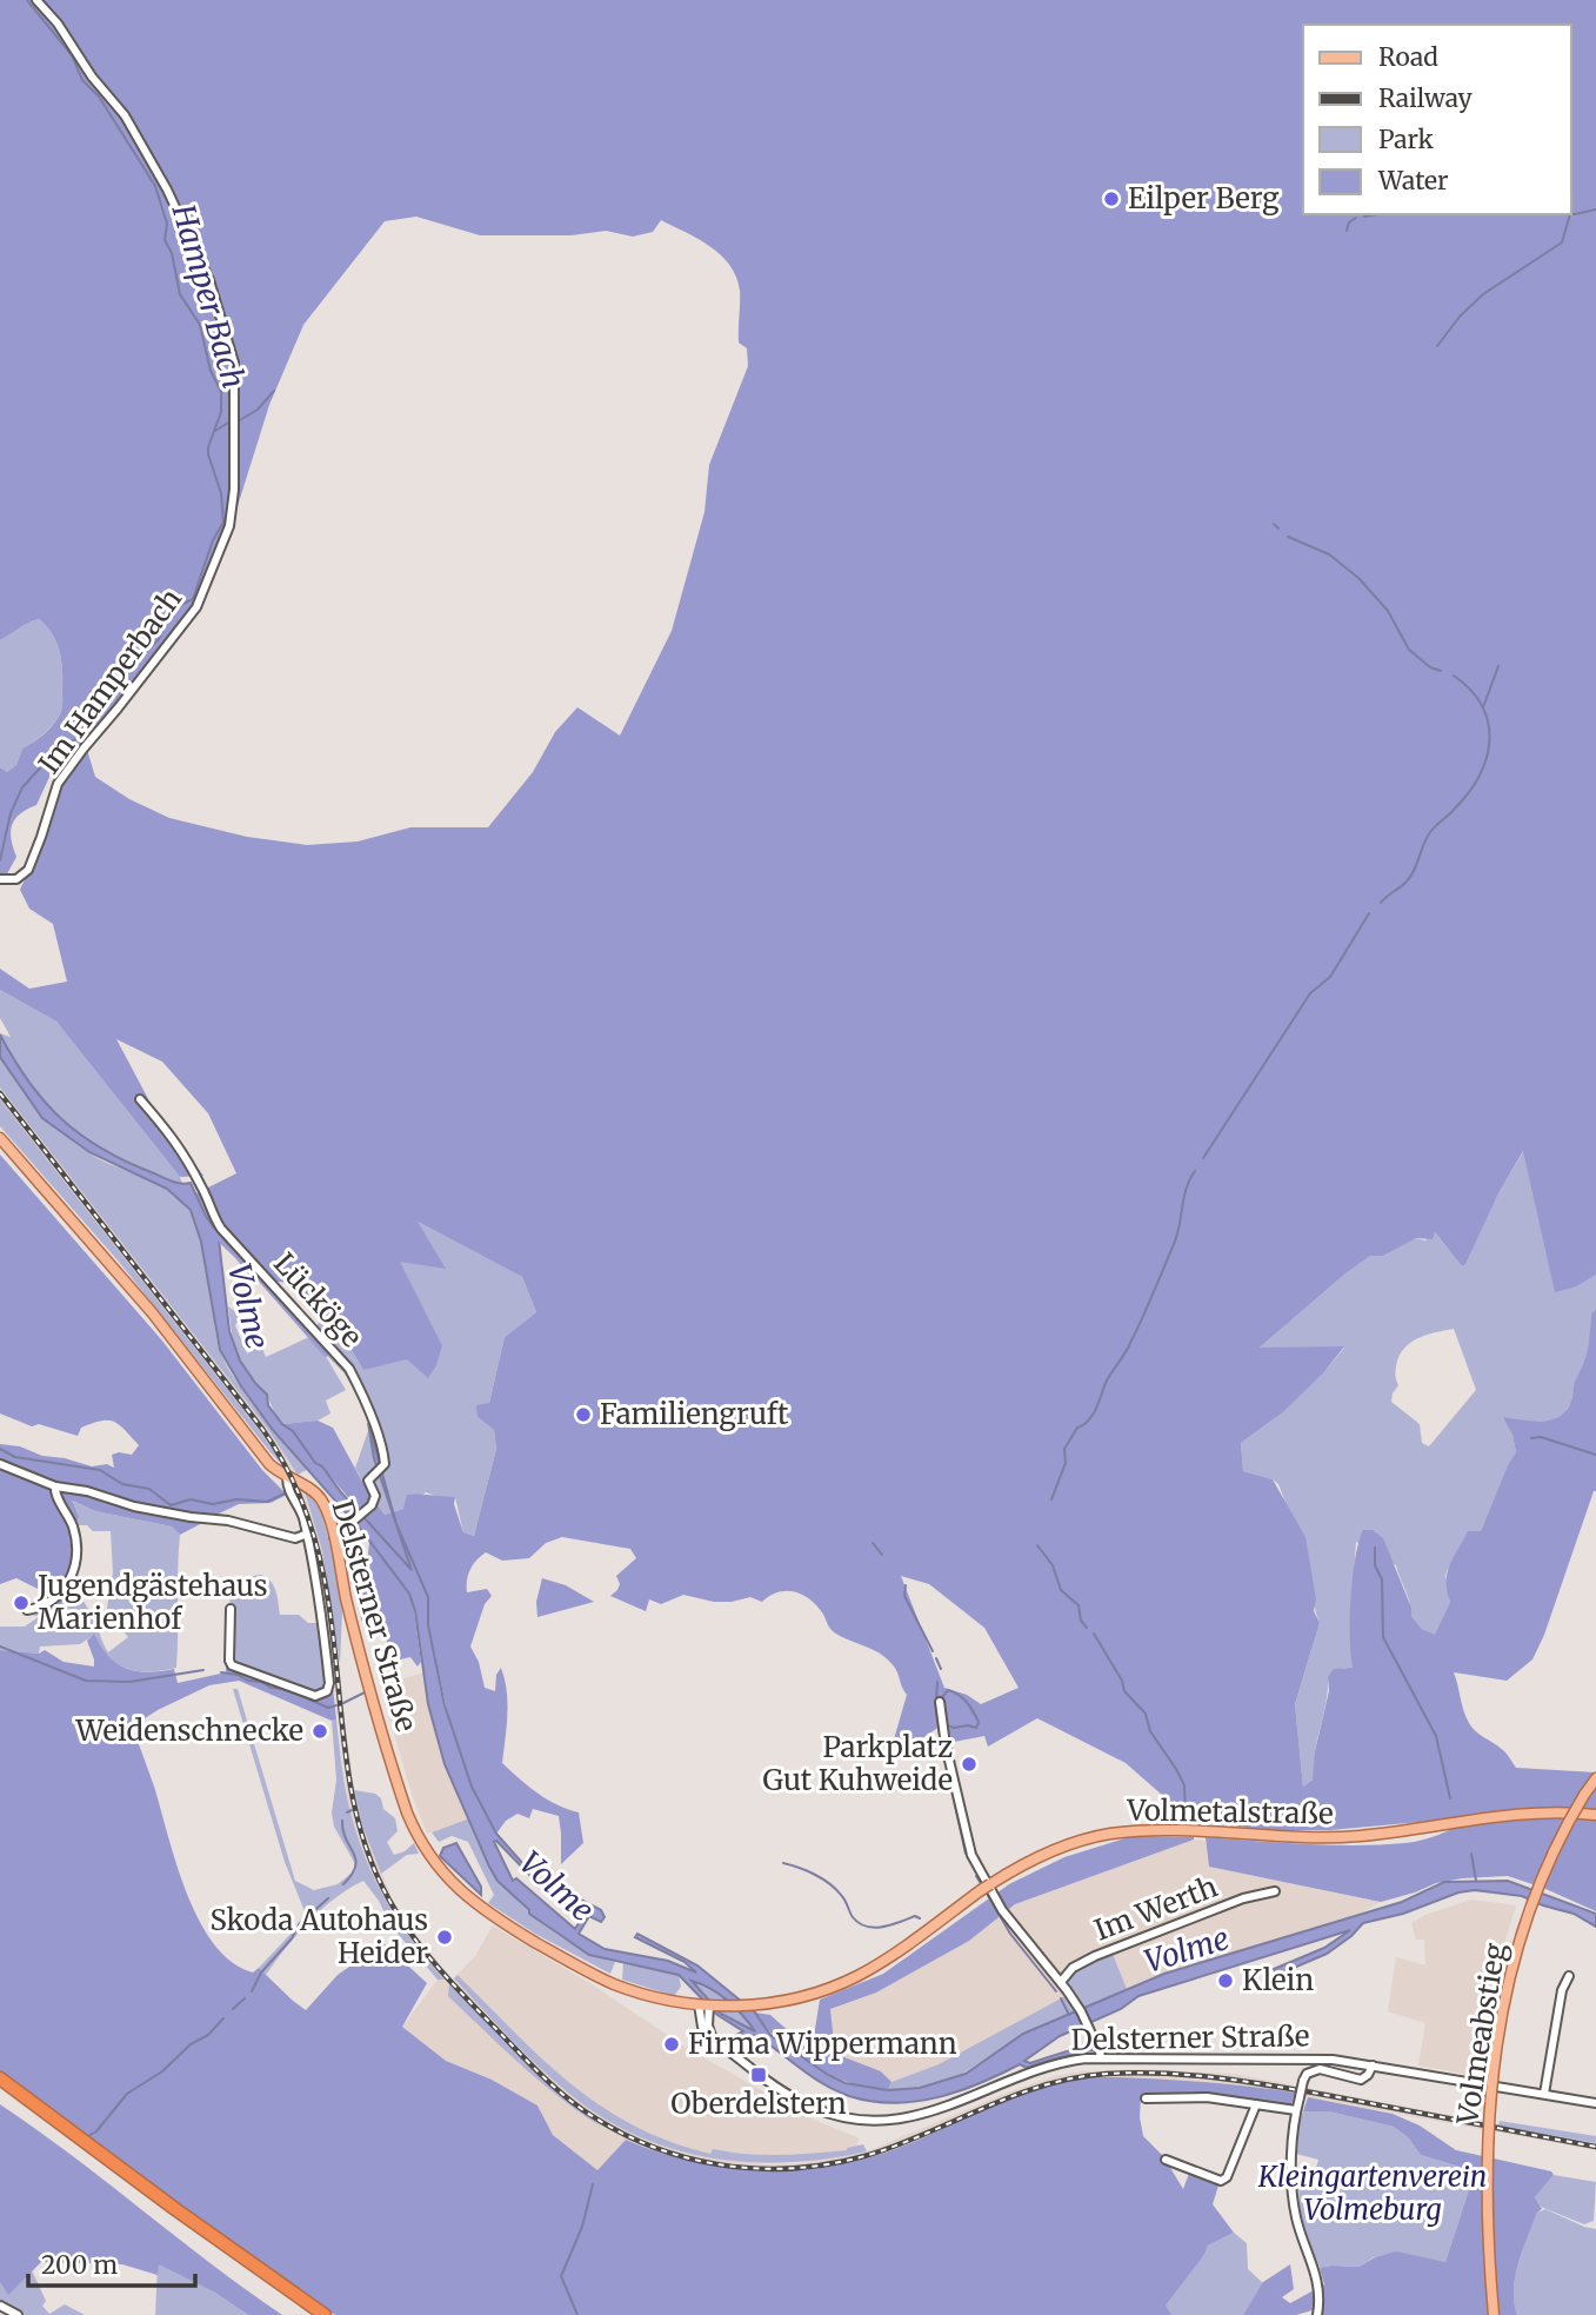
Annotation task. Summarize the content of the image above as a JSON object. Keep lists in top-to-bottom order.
{
  "streets": {
    "main road": ["Delsterner Straße", "Volmetalstraße", "Volmeabstieg"],
    "street": ["Im Hamperbach", "Lücköge", "Im Werth"]
  },
  "crossings": [
    ["Lücköge", "Delsterner Straße"],
    ["Delsterner Straße", "Volmetalstraße"]
  ],
  "water": ["Hamper Bach", "Volme"],
  "parks": ["Kleingartenverein Volmeburg"],
  "places": {
    "other": [
      "Eilper Berg",
      "Familiengruft",
      "Jugendgästehaus Marienhof",
      "Weidenschnecke",
      "Parkplatz Gut Kuhweide",
      "Skoda Autohaus Heider",
      "Klein",
      "Firma Wippermann"
    ],
    "transit": ["Oberdelstern"]
  },
  "legend": [
    "Road",
    "Railway",
    "Park",
    "Water"
  ],
  "scale_bar": "200 m"
}
